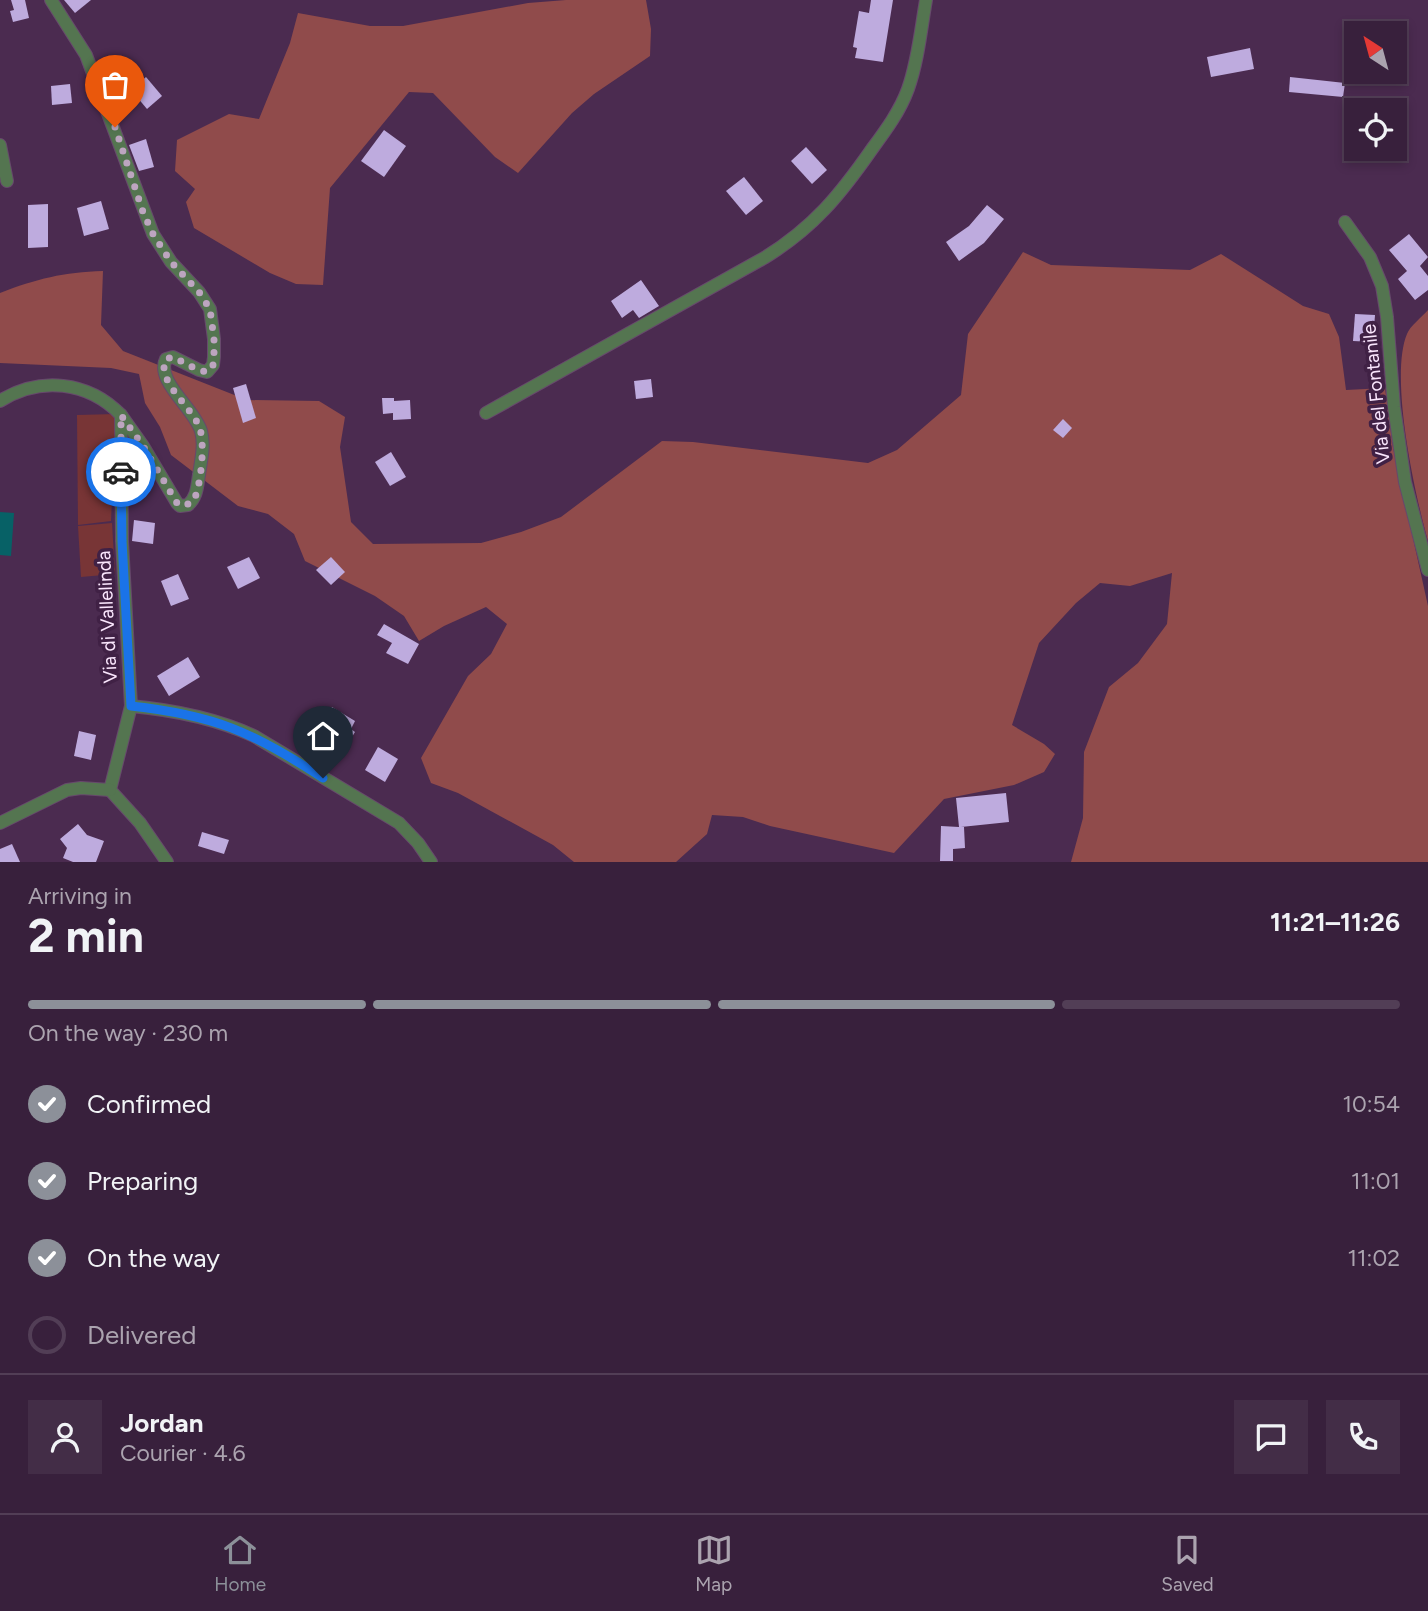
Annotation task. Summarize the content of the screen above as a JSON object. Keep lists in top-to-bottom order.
{
  "streets": {
    "street": ["Via del Fontanile", "Via di Vallelinda"]
  },
  "north": "top left",
  "page": {
    "heading": ["2 min", "Arriving in", "11:21–11:26"],
    "panel": ["Jordan", "Courier · 4.6"],
    "bar": "On the way · 230 m",
    "list": [
      ["Confirmed", "10:54"],
      ["Preparing", "11:01"],
      ["On the way", "11:02"],
      "Delivered"
    ],
    "tabs": ["Home", "Map", "Saved"]
  }
}
